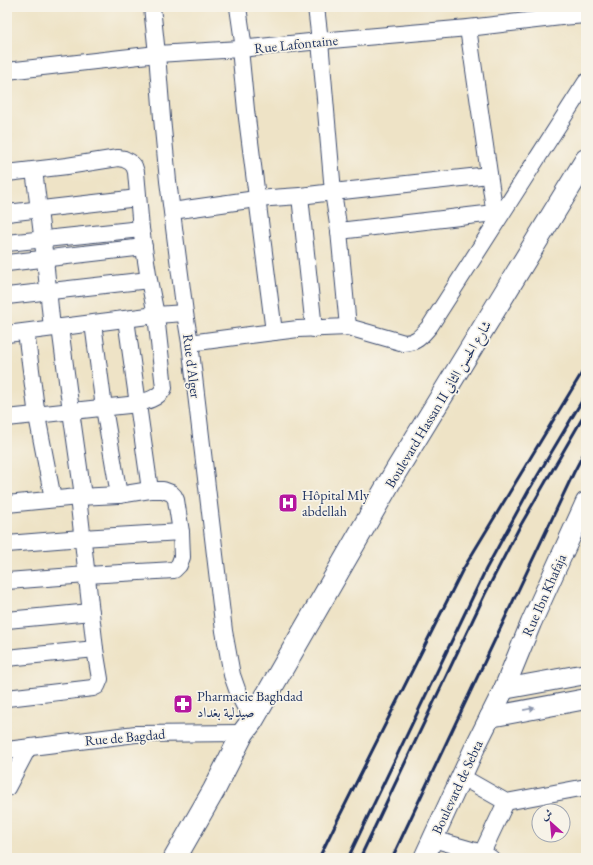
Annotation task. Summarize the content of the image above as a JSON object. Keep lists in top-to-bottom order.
{
  "streets": {
    "main road": ["Boulevard Hassan II شارع الحسن الثاني"],
    "street": [
      "Rue Lafontaine",
      "Rue d'Alger",
      "Rue Ibn Khafaja",
      "Rue de Bagdad",
      "Boulevard de Sebta"
    ]
  },
  "crossings": [
    ["Rue Lafontaine", "Rue d'Alger"],
    ["Rue d'Alger", "Boulevard Hassan II شارع الحسن الثاني"],
    ["Rue d'Alger", "Rue de Bagdad"],
    ["Boulevard Hassan II شارع الحسن الثاني", "Rue de Bagdad"],
    ["Rue Ibn Khafaja", "Boulevard de Sebta"]
  ],
  "places": {
    "hospital": ["Hôpital Mly abdellah"],
    "pharmacy": ["Pharmacie Baghdad صيدلية بغداد"]
  },
  "north": "top left"
}
